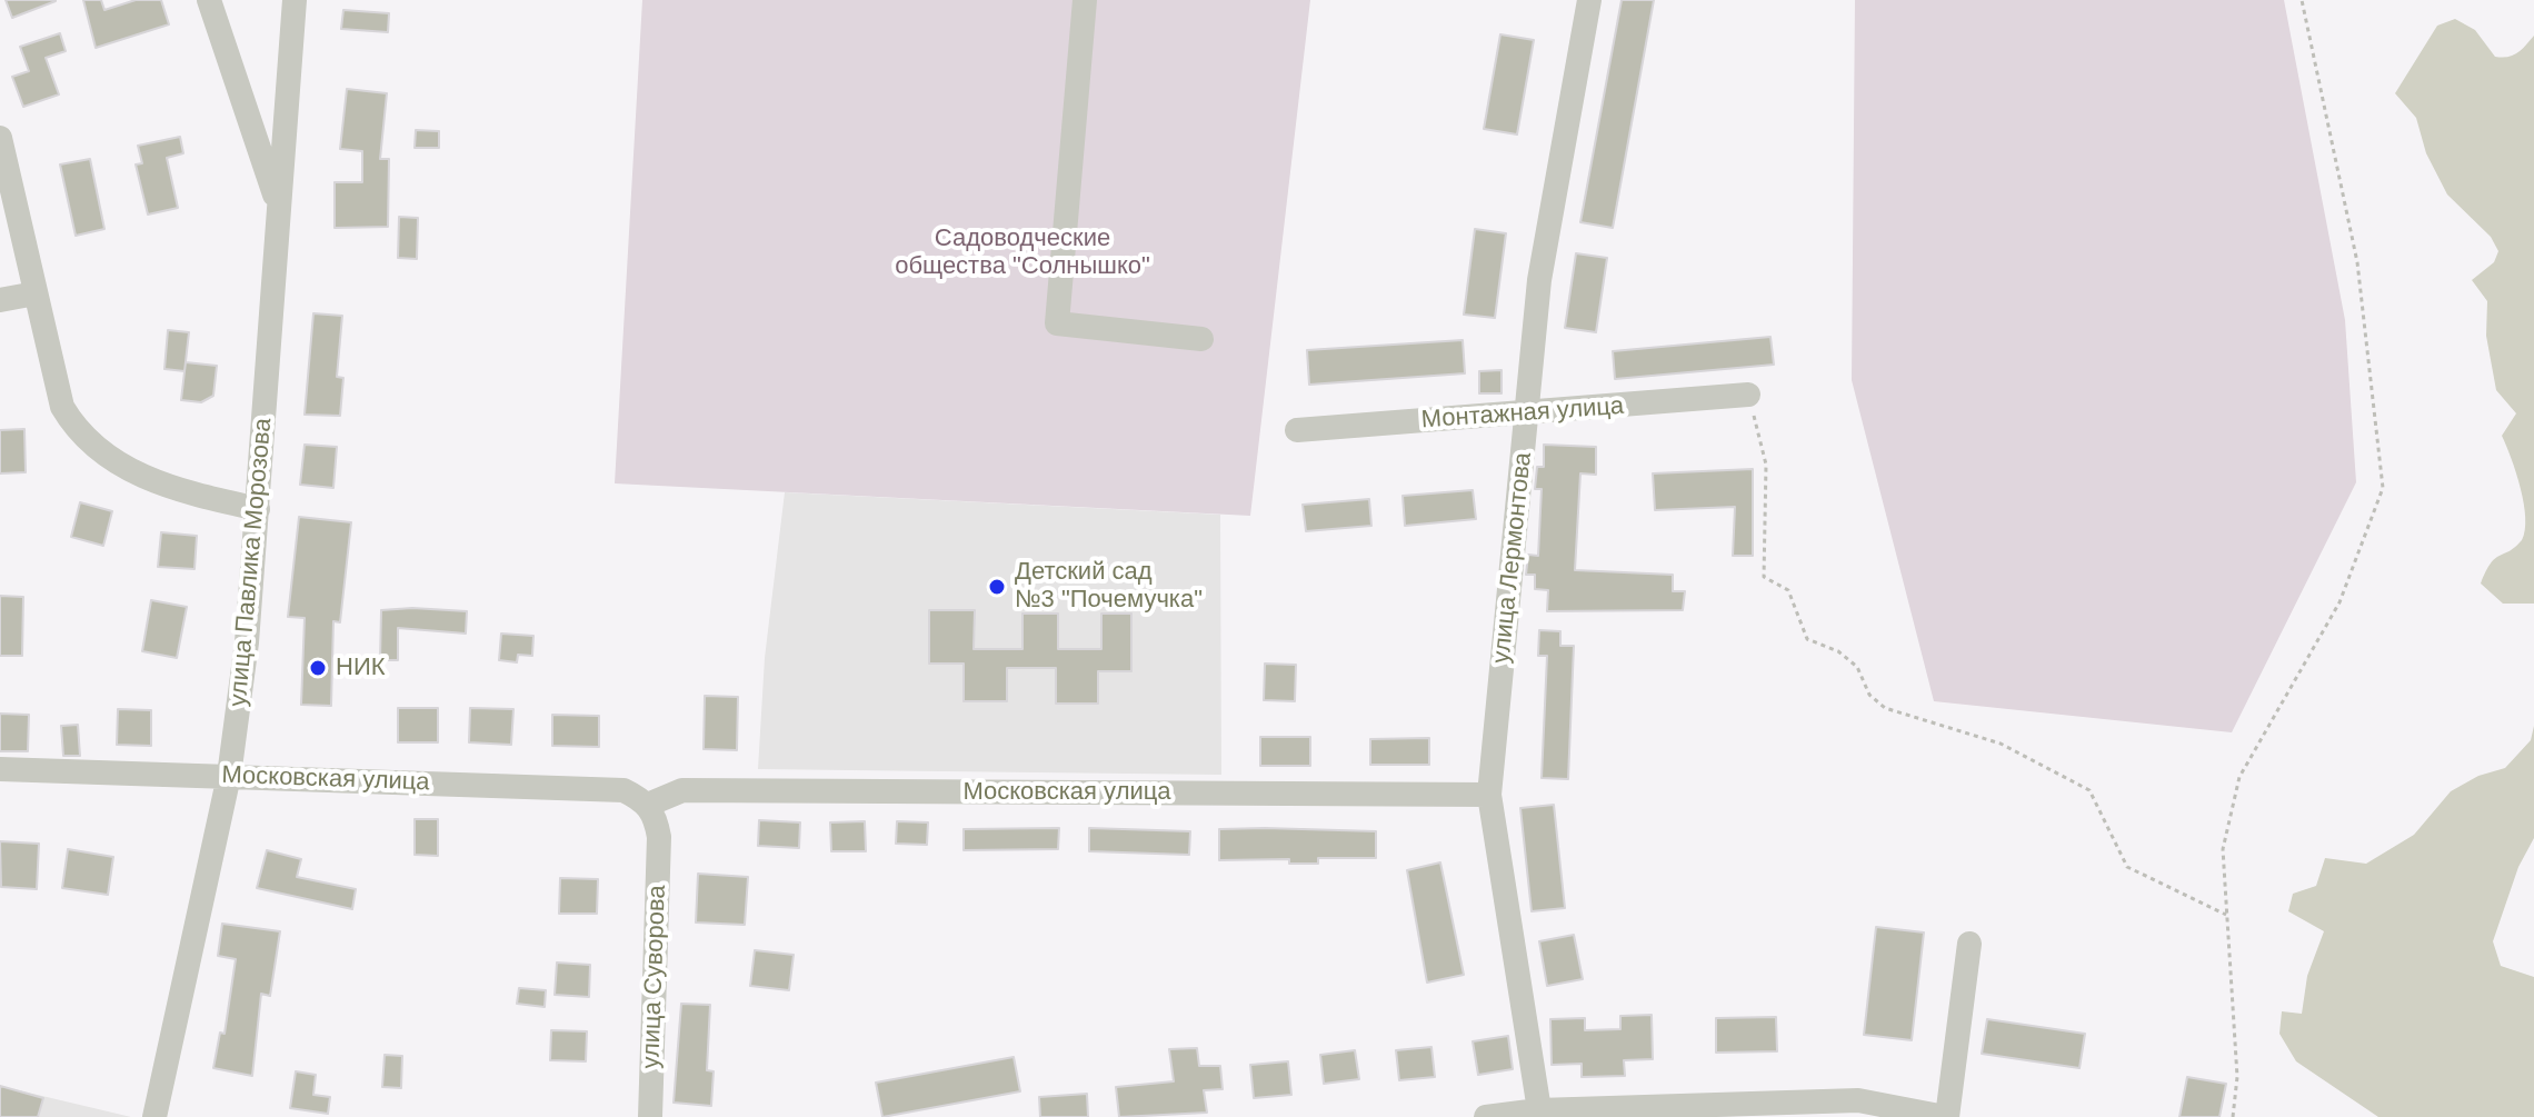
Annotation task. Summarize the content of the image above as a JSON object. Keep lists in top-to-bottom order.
{
  "streets": {
    "street": [
      "Монтажная улица",
      "улица Лермонтова",
      "улица Павлика Морозова",
      "Московская улица",
      "улица Суворова"
    ]
  },
  "crossings": [
    ["Монтажная улица", "улица Лермонтова"],
    ["улица Лермонтова", "Московская улица"],
    ["улица Павлика Морозова", "Московская улица"],
    ["Московская улица", "улица Суворова"]
  ],
  "parks": ["Садоводческие общества \"Солнышко\""],
  "places": ["Детский сад №3 \"Почемучка\"", "НИК"]
}
